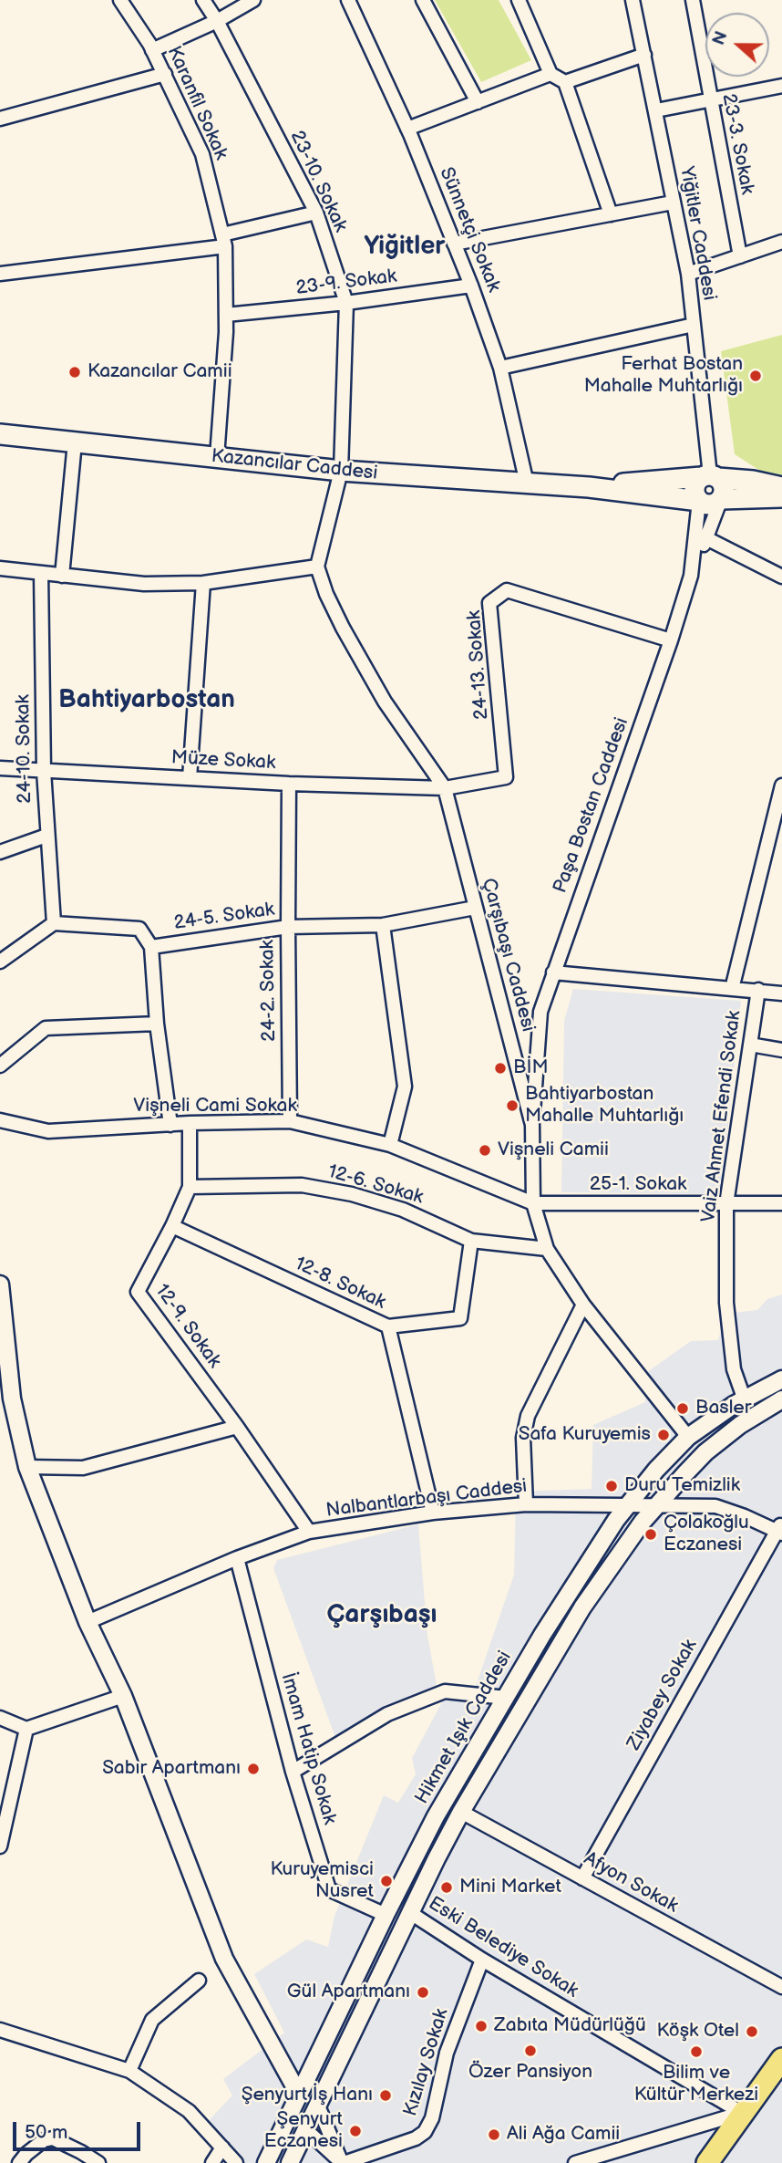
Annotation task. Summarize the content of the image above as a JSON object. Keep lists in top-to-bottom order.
{
  "streets": {
    "main road": ["Kazancılar Caddesi"],
    "street": [
      "Karanfil Sokak",
      "23-3. Sokak",
      "23-10. Sokak",
      "Sünnetçi Sokak",
      "Yiğitler Caddesi",
      "23-9. Sokak",
      "24-13. Sokak",
      "24-10. Sokak",
      "Müze Sokak",
      "Paşa Bostan Caddesi",
      "24-5. Sokak",
      "Çarşıbaşı Caddesi",
      "24-2. Sokak",
      "Vişneli Cami Sokak",
      "Vaiz Ahmet Efendi Sokak",
      "12-6. Sokak",
      "25-1. Sokak",
      "12-8. Sokak",
      "12-9. Sokak",
      "Nalbantlarbaşı Caddesi",
      "Ziyabey Sokak",
      "Hikmet Işık Caddesi",
      "İmam Hatip Sokak",
      "Afyon Sokak",
      "Eski Belediye Sokak",
      "Kızılay Sokak"
    ]
  },
  "crossings": [
    ["Karanfil Sokak", "23-9. Sokak"],
    ["Karanfil Sokak", "Kazancılar Caddesi"],
    ["23-10. Sokak", "23-9. Sokak"],
    ["23-10. Sokak", "Kazancılar Caddesi"],
    ["Sünnetçi Sokak", "23-9. Sokak"],
    ["Sünnetçi Sokak", "Kazancılar Caddesi"],
    ["Yiğitler Caddesi", "Kazancılar Caddesi"],
    ["Yiğitler Caddesi", "Paşa Bostan Caddesi"],
    ["Kazancılar Caddesi", "Paşa Bostan Caddesi"],
    ["24-13. Sokak", "Müze Sokak"],
    ["24-13. Sokak", "Paşa Bostan Caddesi"],
    ["24-13. Sokak", "Çarşıbaşı Caddesi"],
    ["24-10. Sokak", "Müze Sokak"],
    ["24-10. Sokak", "24-5. Sokak"],
    ["Müze Sokak", "Çarşıbaşı Caddesi"],
    ["Müze Sokak", "24-2. Sokak"],
    ["Paşa Bostan Caddesi", "Çarşıbaşı Caddesi"],
    ["24-5. Sokak", "Çarşıbaşı Caddesi"],
    ["24-5. Sokak", "24-2. Sokak"],
    ["Çarşıbaşı Caddesi", "Vişneli Cami Sokak"],
    ["Çarşıbaşı Caddesi", "12-6. Sokak"],
    ["Çarşıbaşı Caddesi", "25-1. Sokak"],
    ["Çarşıbaşı Caddesi", "Hikmet Işık Caddesi"],
    ["24-2. Sokak", "Vişneli Cami Sokak"],
    ["Vişneli Cami Sokak", "25-1. Sokak"],
    ["Vişneli Cami Sokak", "12-9. Sokak"],
    ["Vaiz Ahmet Efendi Sokak", "25-1. Sokak"],
    ["Vaiz Ahmet Efendi Sokak", "Hikmet Işık Caddesi"],
    ["12-6. Sokak", "12-9. Sokak"],
    ["12-8. Sokak", "12-9. Sokak"],
    ["12-8. Sokak", "Nalbantlarbaşı Caddesi"],
    ["12-9. Sokak", "Nalbantlarbaşı Caddesi"],
    ["Nalbantlarbaşı Caddesi", "Ziyabey Sokak"],
    ["Nalbantlarbaşı Caddesi", "Hikmet Işık Caddesi"],
    ["Nalbantlarbaşı Caddesi", "İmam Hatip Sokak"],
    ["Ziyabey Sokak", "Afyon Sokak"],
    ["Hikmet Işık Caddesi", "İmam Hatip Sokak"],
    ["Hikmet Işık Caddesi", "Afyon Sokak"],
    ["Hikmet Işık Caddesi", "Eski Belediye Sokak"],
    ["Eski Belediye Sokak", "Kızılay Sokak"]
  ],
  "districts": ["Yiğitler", "Bahtiyarbostan", "Çarşıbaşı"],
  "places": [
    "Kazancılar Camii",
    "Ferhat Bostan Mahalle Muhtarlığı",
    "BİM",
    "Bahtiyarbostan Mahalle Muhtarlığı",
    "Vişneli Camii",
    "Basler",
    "Safa Kuruyemis",
    "Duru Temizlik",
    "Çolakoğlu Eczanesi",
    "Sabır Apartmanı",
    "Kuruyemisci Nusret",
    "Mini Market",
    "Gül Apartmanı",
    "Zabıta Müdürlüğü",
    "Köşk Otel",
    "Özer Pansiyon",
    "Bilim ve Kültür Merkezi",
    "Şenyurt İş Hanı",
    "Şenyurt Eczanesi",
    "Ali Ağa Camii"
  ],
  "scale_bar": "50 m",
  "north": "left"
}
